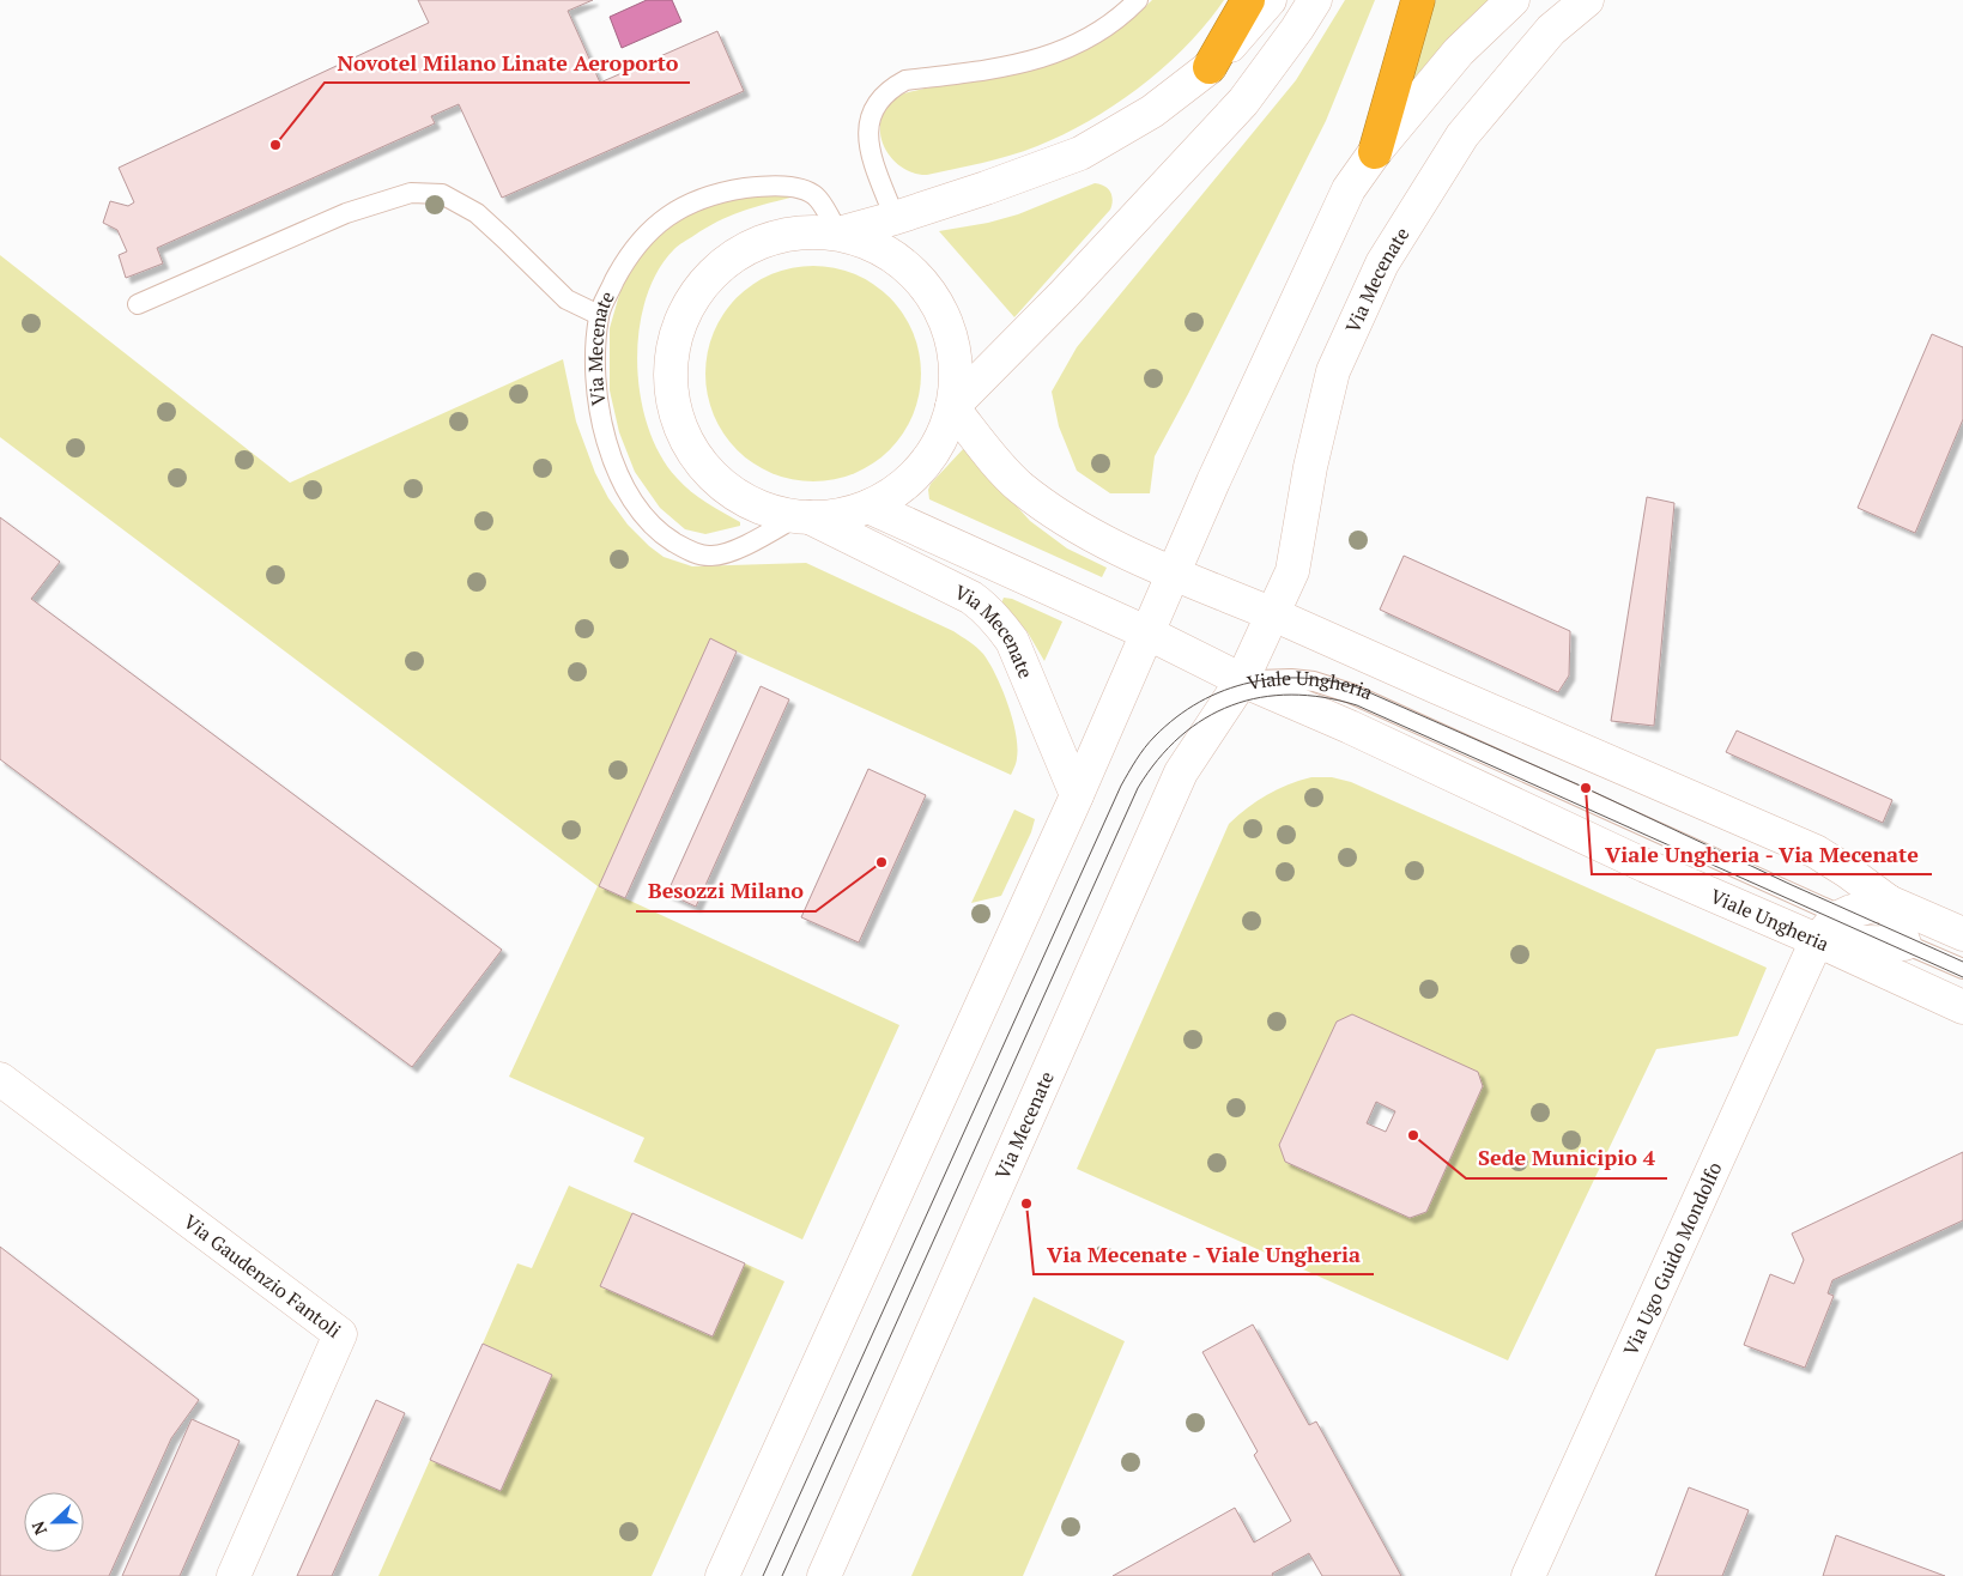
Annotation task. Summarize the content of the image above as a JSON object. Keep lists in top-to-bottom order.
{
  "streets": {
    "main road": [
      "Via Mecenate",
      "Viale Ungheria",
      "Via Ugo Guido Mondolfo",
      "Via Gaudenzio Fantoli"
    ]
  },
  "crossings": [
    ["Via Mecenate", "Viale Ungheria"],
    ["Viale Ungheria", "Via Ugo Guido Mondolfo"]
  ],
  "places": [
    "Novotel Milano Linate Aeroporto",
    "Viale Ungheria - Via Mecenate",
    "Besozzi Milano",
    "Sede Municipio 4",
    "Via Mecenate - Viale Ungheria"
  ],
  "north": "left"
}
